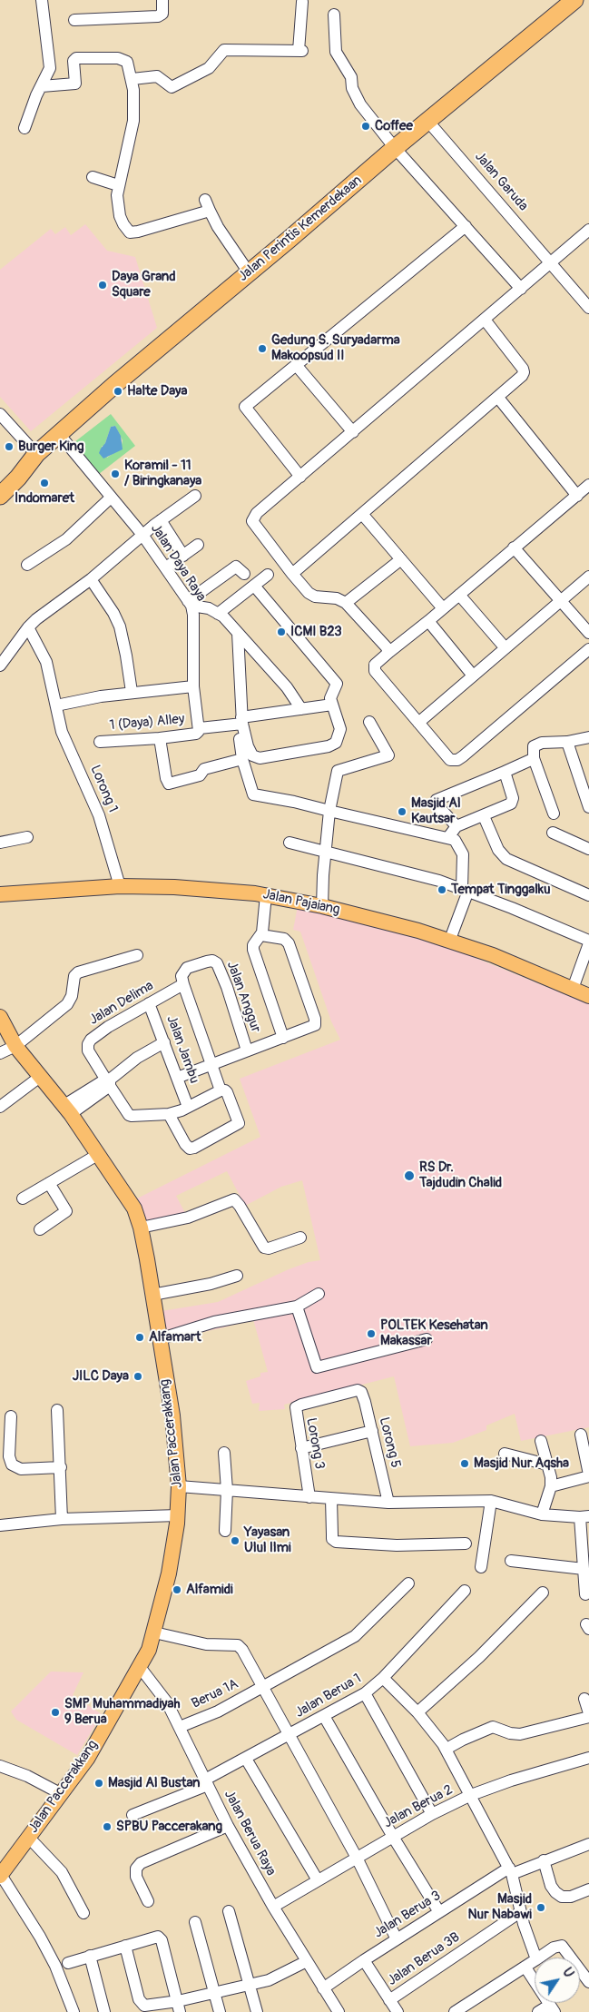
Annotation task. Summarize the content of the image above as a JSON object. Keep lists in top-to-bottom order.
{
  "streets": {
    "highway": ["Jalan Perintis Kemerdekaan"],
    "main road": ["Jalan Pajaiang", "Jalan Paccerakkang"],
    "street": [
      "Jalan Garuda",
      "Jalan Daya Raya",
      "1 (Daya) Alley",
      "Lorong 1",
      "Jalan Anggur",
      "Jalan Delima",
      "Jalan Jambu",
      "Lorong 5",
      "Lorong 3",
      "Berua 1A",
      "Jalan Berua 1",
      "Jalan Berua 2",
      "Jalan Berua Raya",
      "Jalan Berua 3",
      "Jalan Berua 3B"
    ]
  },
  "crossings": [
    ["Jalan Garuda", "Jalan Perintis Kemerdekaan"],
    ["Jalan Perintis Kemerdekaan", "Jalan Daya Raya"],
    ["Jalan Daya Raya", "1 (Daya) Alley"],
    ["Lorong 1", "Jalan Pajaiang"],
    ["Jalan Anggur", "Jalan Delima"],
    ["Jalan Delima", "Jalan Jambu"],
    ["Jalan Paccerakkang", "Jalan Berua Raya"],
    ["Lorong 5", "Lorong 3"],
    ["Berua 1A", "Jalan Berua Raya"],
    ["Jalan Berua 1", "Jalan Berua Raya"],
    ["Jalan Berua 2", "Jalan Berua Raya"],
    ["Jalan Berua Raya", "Jalan Berua 3"]
  ],
  "places": [
    "Coffee",
    "Daya Grand Square",
    "Gedung S. Suryadarma Makoopsud II",
    "Halte Daya",
    "Burger King",
    "Koramil - 11 / Biringkanaya",
    "Indomaret",
    "ICMI B23",
    "Masjid Al Kautsar",
    "Tempat Tinggalku",
    "RS Dr. Tajdudin Chalid",
    "POLTEK Kesehatan Makassar",
    "Alfamart",
    "JILC Daya",
    "Masjid Nur Aqsha",
    "Yayasan Ulul Ilmi",
    "Alfamidi",
    "SMP Muhammadiyah 9 Berua",
    "Masjid Al Bustan",
    "SPBU Paccerakang",
    "Masjid Nur Nabawi"
  ],
  "north": "top right"
}
